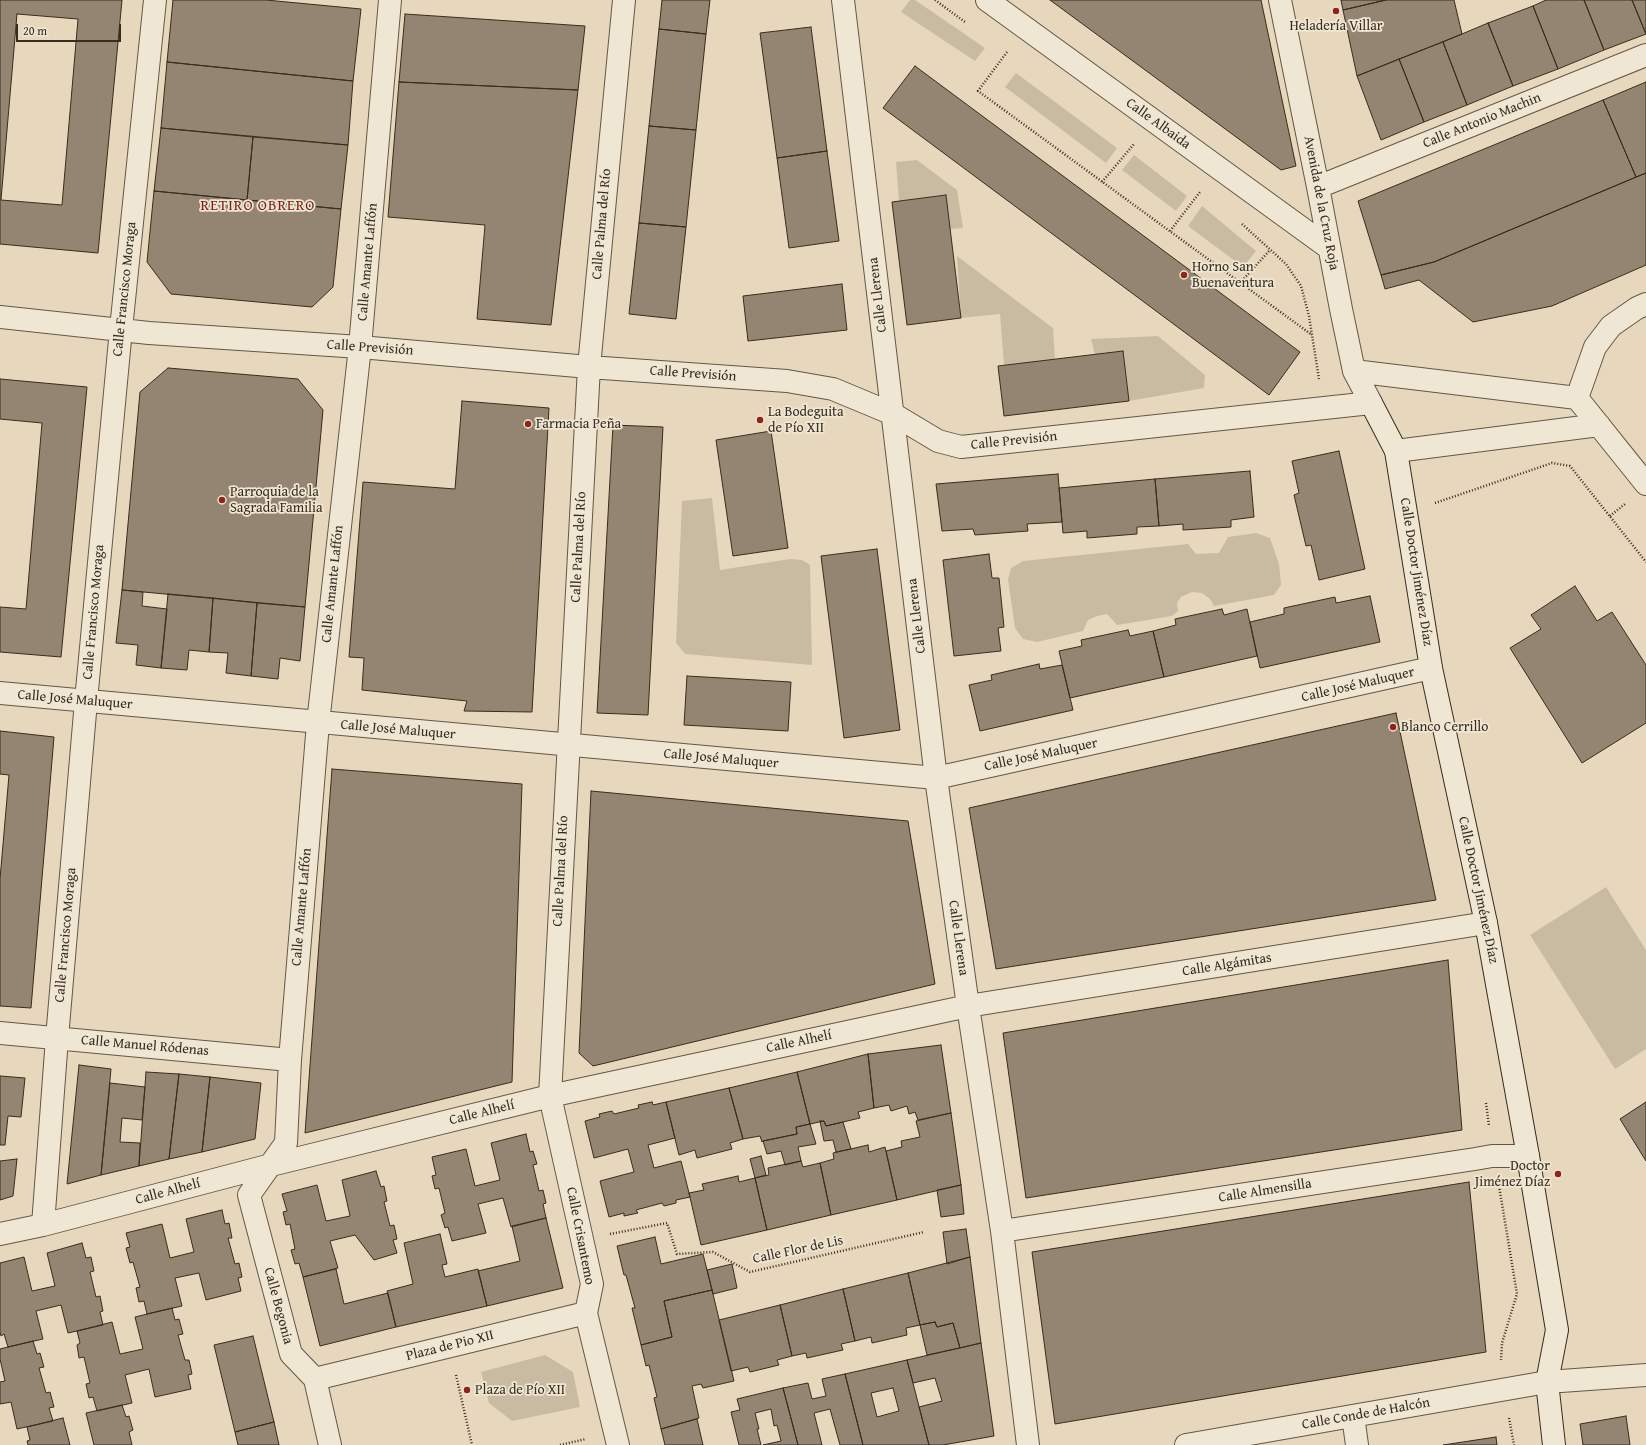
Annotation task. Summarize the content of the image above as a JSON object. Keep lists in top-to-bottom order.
{
  "streets": {
    "street": [
      "Calle Antonio Machin",
      "Calle Albaida",
      "Avenida de la Cruz Roja",
      "Calle Palma del Río",
      "Calle Amante Laffón",
      "Calle Francisco Moraga",
      "Calle Llerena",
      "Calle Previsión",
      "Calle Doctor Jiménez Díaz",
      "Calle José Maluquer",
      "Calle Algámitas",
      "Calle Alhelí",
      "Calle Manuel Ródenas",
      "Calle Almensilla",
      "Calle Crisantemo",
      "Calle Begonia",
      "Plaza de Pio XII",
      "Calle Conde de Halcón"
    ],
    "path": ["Calle Flor de Lis"]
  },
  "crossings": [
    ["Calle Antonio Machin", "Avenida de la Cruz Roja"],
    ["Calle Albaida", "Avenida de la Cruz Roja"],
    ["Avenida de la Cruz Roja", "Calle Previsión"],
    ["Avenida de la Cruz Roja", "Calle Doctor Jiménez Díaz"],
    ["Calle Palma del Río", "Calle Previsión"],
    ["Calle Palma del Río", "Calle José Maluquer"],
    ["Calle Palma del Río", "Calle Alhelí"],
    ["Calle Palma del Río", "Calle Crisantemo"],
    ["Calle Amante Laffón", "Calle Previsión"],
    ["Calle Amante Laffón", "Calle José Maluquer"],
    ["Calle Amante Laffón", "Calle Alhelí"],
    ["Calle Amante Laffón", "Calle Manuel Ródenas"],
    ["Calle Amante Laffón", "Calle Begonia"],
    ["Calle Francisco Moraga", "Calle Previsión"],
    ["Calle Francisco Moraga", "Calle José Maluquer"],
    ["Calle Francisco Moraga", "Calle Alhelí"],
    ["Calle Francisco Moraga", "Calle Manuel Ródenas"],
    ["Calle Llerena", "Calle Previsión"],
    ["Calle Llerena", "Calle José Maluquer"],
    ["Calle Llerena", "Calle Algámitas"],
    ["Calle Llerena", "Calle Alhelí"],
    ["Calle Llerena", "Calle Almensilla"],
    ["Calle Previsión", "Calle Doctor Jiménez Díaz"],
    ["Calle Doctor Jiménez Díaz", "Calle José Maluquer"],
    ["Calle Doctor Jiménez Díaz", "Calle Algámitas"],
    ["Calle Doctor Jiménez Díaz", "Calle Almensilla"],
    ["Calle Doctor Jiménez Díaz", "Calle Conde de Halcón"],
    ["Calle Algámitas", "Calle Alhelí"],
    ["Calle Alhelí", "Calle Crisantemo"],
    ["Calle Alhelí", "Calle Begonia"],
    ["Calle Crisantemo", "Calle Flor de Lis"],
    ["Calle Crisantemo", "Plaza de Pio XII"],
    ["Calle Begonia", "Plaza de Pio XII"]
  ],
  "districts": ["RETIRO OBRERO"],
  "places": [
    "Heladería Villar",
    "Horno San Buenaventura",
    "La Bodeguita de Pío XII",
    "Farmacia Peña",
    "Parroquia de la Sagrada Familia",
    "Blanco Cerrillo",
    "Doctor Jiménez Díaz",
    "Plaza de Pío XII"
  ],
  "scale_bar": "20 m"
}
